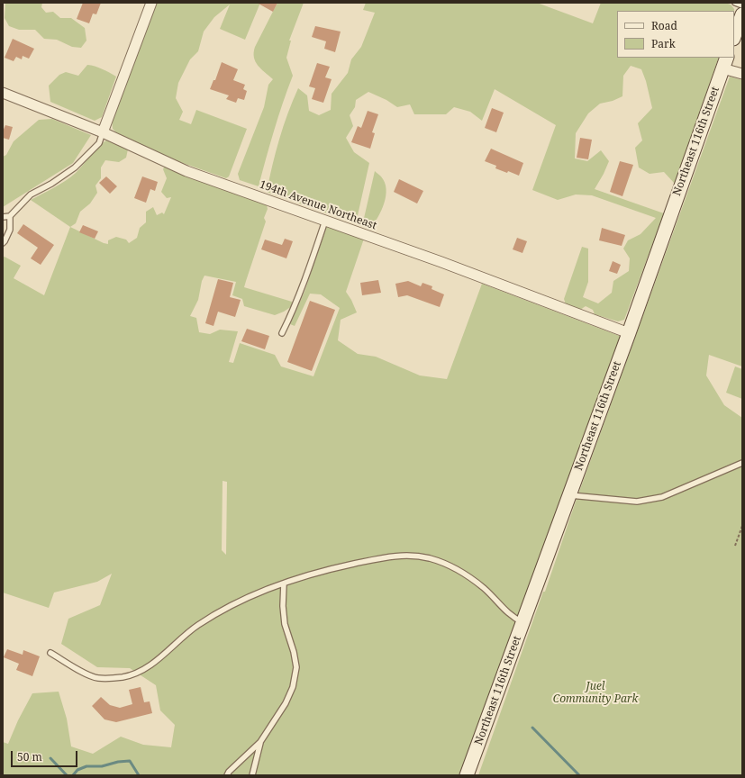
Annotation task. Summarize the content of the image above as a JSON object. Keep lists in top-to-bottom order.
{
  "streets": {
    "street": ["Northeast 116th Street", "194th Avenue Northeast"]
  },
  "crossings": [
    ["Northeast 116th Street", "194th Avenue Northeast"]
  ],
  "parks": ["Juel Community Park"],
  "legend": ["Road", "Park"],
  "scale_bar": "50 m"
}
